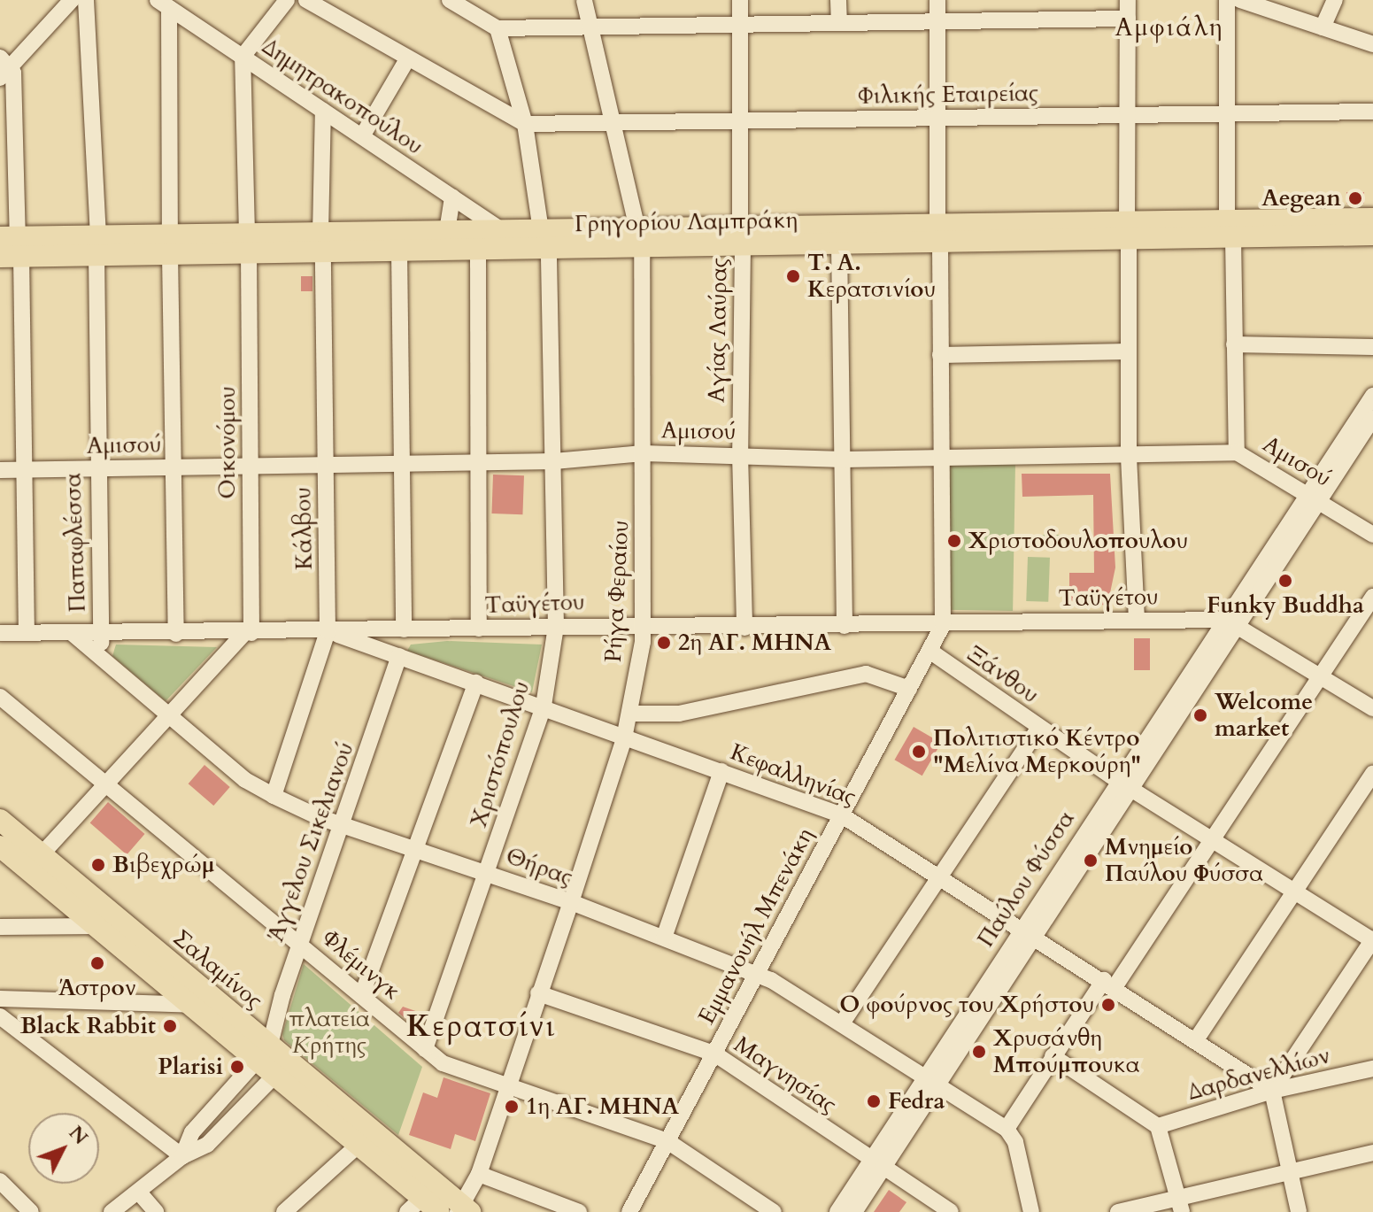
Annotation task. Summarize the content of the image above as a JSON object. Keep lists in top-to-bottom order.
{
  "streets": {
    "main road": ["Γρηγορίου Λαμπράκη", "Σαλαμίνος"],
    "street": [
      "Φιλικής Εταιρείας",
      "Δημητρακοπούλου",
      "Αγίας Λαύρας",
      "Αμισού",
      "Οικονόμου",
      "Κάλβου",
      "Παπαφλέσσα",
      "Ρήγα Φεραίου",
      "Ταϋγέτου",
      "Ξάνθου",
      "Χριστόπουλου",
      "Κεφαλληνίας",
      "Άγγελου Σικελιανού",
      "Θήρας",
      "Παύλου Φύσσα",
      "Εμμανουήλ Μπενάκη",
      "Φλέμινγκ",
      "Δαρδανελλίων",
      "Μαγνησίας"
    ]
  },
  "crossings": [
    ["Φιλικής Εταιρείας", "Αγίας Λαύρας"],
    ["Φιλικής Εταιρείας", "Ρήγα Φεραίου"],
    ["Φιλικής Εταιρείας", "Χριστόπουλου"],
    ["Φιλικής Εταιρείας", "Εμμανουήλ Μπενάκη"],
    ["Δημητρακοπούλου", "Γρηγορίου Λαμπράκη"],
    ["Δημητρακοπούλου", "Οικονόμου"],
    ["Δημητρακοπούλου", "Κάλβου"],
    ["Γρηγορίου Λαμπράκη", "Αγίας Λαύρας"],
    ["Γρηγορίου Λαμπράκη", "Οικονόμου"],
    ["Γρηγορίου Λαμπράκη", "Κάλβου"],
    ["Γρηγορίου Λαμπράκη", "Παπαφλέσσα"],
    ["Γρηγορίου Λαμπράκη", "Ρήγα Φεραίου"],
    ["Γρηγορίου Λαμπράκη", "Χριστόπουλου"],
    ["Γρηγορίου Λαμπράκη", "Εμμανουήλ Μπενάκη"],
    ["Αγίας Λαύρας", "Αμισού"],
    ["Αγίας Λαύρας", "Ταϋγέτου"],
    ["Αμισού", "Οικονόμου"],
    ["Αμισού", "Κάλβου"],
    ["Αμισού", "Παπαφλέσσα"],
    ["Αμισού", "Ρήγα Φεραίου"],
    ["Αμισού", "Χριστόπουλου"],
    ["Αμισού", "Παύλου Φύσσα"],
    ["Αμισού", "Εμμανουήλ Μπενάκη"],
    ["Οικονόμου", "Ταϋγέτου"],
    ["Κάλβου", "Ταϋγέτου"],
    ["Κάλβου", "Κεφαλληνίας"],
    ["Κάλβου", "Θήρας"],
    ["Παπαφλέσσα", "Ταϋγέτου"],
    ["Παπαφλέσσα", "Θήρας"],
    ["Ρήγα Φεραίου", "Ταϋγέτου"],
    ["Ρήγα Φεραίου", "Κεφαλληνίας"],
    ["Ρήγα Φεραίου", "Θήρας"],
    ["Ρήγα Φεραίου", "Φλέμινγκ"],
    ["Ρήγα Φεραίου", "Σαλαμίνος"],
    ["Ρήγα Φεραίου", "Μαγνησίας"],
    ["Ταϋγέτου", "Χριστόπουλου"],
    ["Ταϋγέτου", "Κεφαλληνίας"],
    ["Ταϋγέτου", "Θήρας"],
    ["Ταϋγέτου", "Παύλου Φύσσα"],
    ["Ταϋγέτου", "Εμμανουήλ Μπενάκη"],
    ["Ξάνθου", "Παύλου Φύσσα"],
    ["Ξάνθου", "Εμμανουήλ Μπενάκη"],
    ["Χριστόπουλου", "Κεφαλληνίας"],
    ["Χριστόπουλου", "Θήρας"],
    ["Χριστόπουλου", "Φλέμινγκ"],
    ["Κεφαλληνίας", "Άγγελου Σικελιανού"],
    ["Κεφαλληνίας", "Παύλου Φύσσα"],
    ["Κεφαλληνίας", "Εμμανουήλ Μπενάκη"],
    ["Κεφαλληνίας", "Δαρδανελλίων"],
    ["Άγγελου Σικελιανού", "Θήρας"],
    ["Άγγελου Σικελιανού", "Φλέμινγκ"],
    ["Άγγελου Σικελιανού", "Σαλαμίνος"],
    ["Θήρας", "Παύλου Φύσσα"],
    ["Θήρας", "Εμμανουήλ Μπενάκη"],
    ["Παύλου Φύσσα", "Μαγνησίας"],
    ["Εμμανουήλ Μπενάκη", "Φλέμινγκ"],
    ["Εμμανουήλ Μπενάκη", "Μαγνησίας"]
  ],
  "districts": ["Αμφιάλη", "Κερατσίνι"],
  "parks": ["πλατεία Κρήτης"],
  "places": [
    "Aegean",
    "Τ. Α. Κερατσινίου",
    "Χριστοδουλοπουλου",
    "Funky Buddha",
    "2η ΑΓ. ΜΗΝΑ",
    "Welcome market",
    "Πολιτιστικό Κέντρο \"Μελίνα Μερκούρη\"",
    "Μνημείο Παύλου Φύσσα",
    "Βιβεχρώμ",
    "Άστρον",
    "Ο φούρνος του Χρήστου",
    "Black Rabbit",
    "Χρυσάνθη Μπούμπουκα",
    "Plarisi",
    "Fedra",
    "1η ΑΓ. ΜΗΝΑ"
  ],
  "north": "top right"
}
